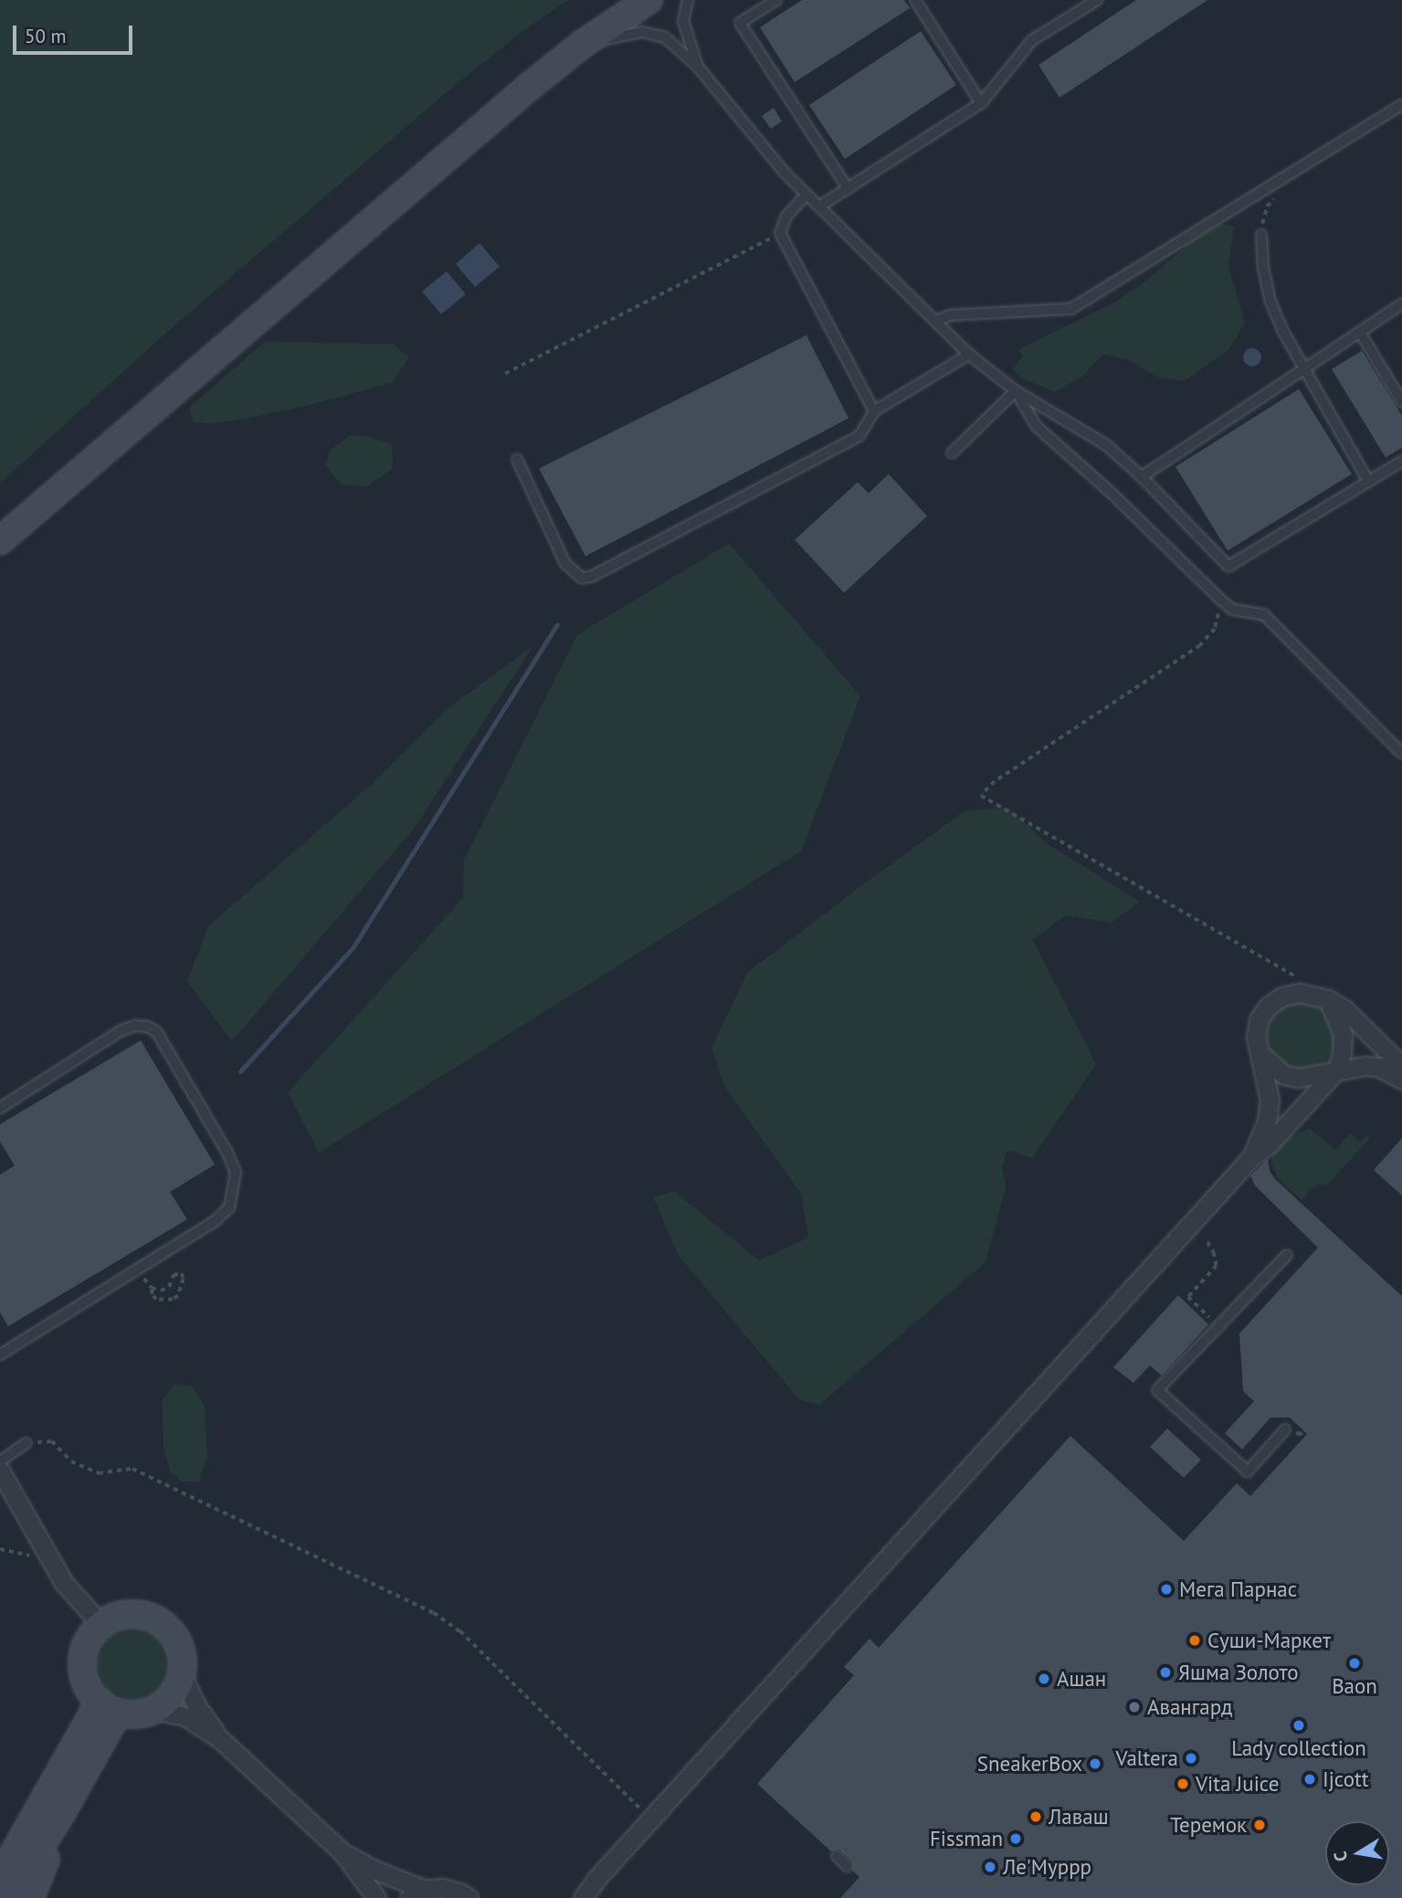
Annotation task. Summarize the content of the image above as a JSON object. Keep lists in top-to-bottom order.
{
  "places": [
    "Мега Парнас",
    "Суши-Маркет",
    "Baon",
    "Яшма Золото",
    "Ашан",
    "Авангард",
    "Lady collection",
    "Valtera",
    "SneakerBox",
    "Ijcott",
    "Vita Juice",
    "Лаваш",
    "Теремок",
    "Fissman",
    "Ле'Муррр"
  ],
  "scale_bar": "50 m",
  "north": "left"
}
